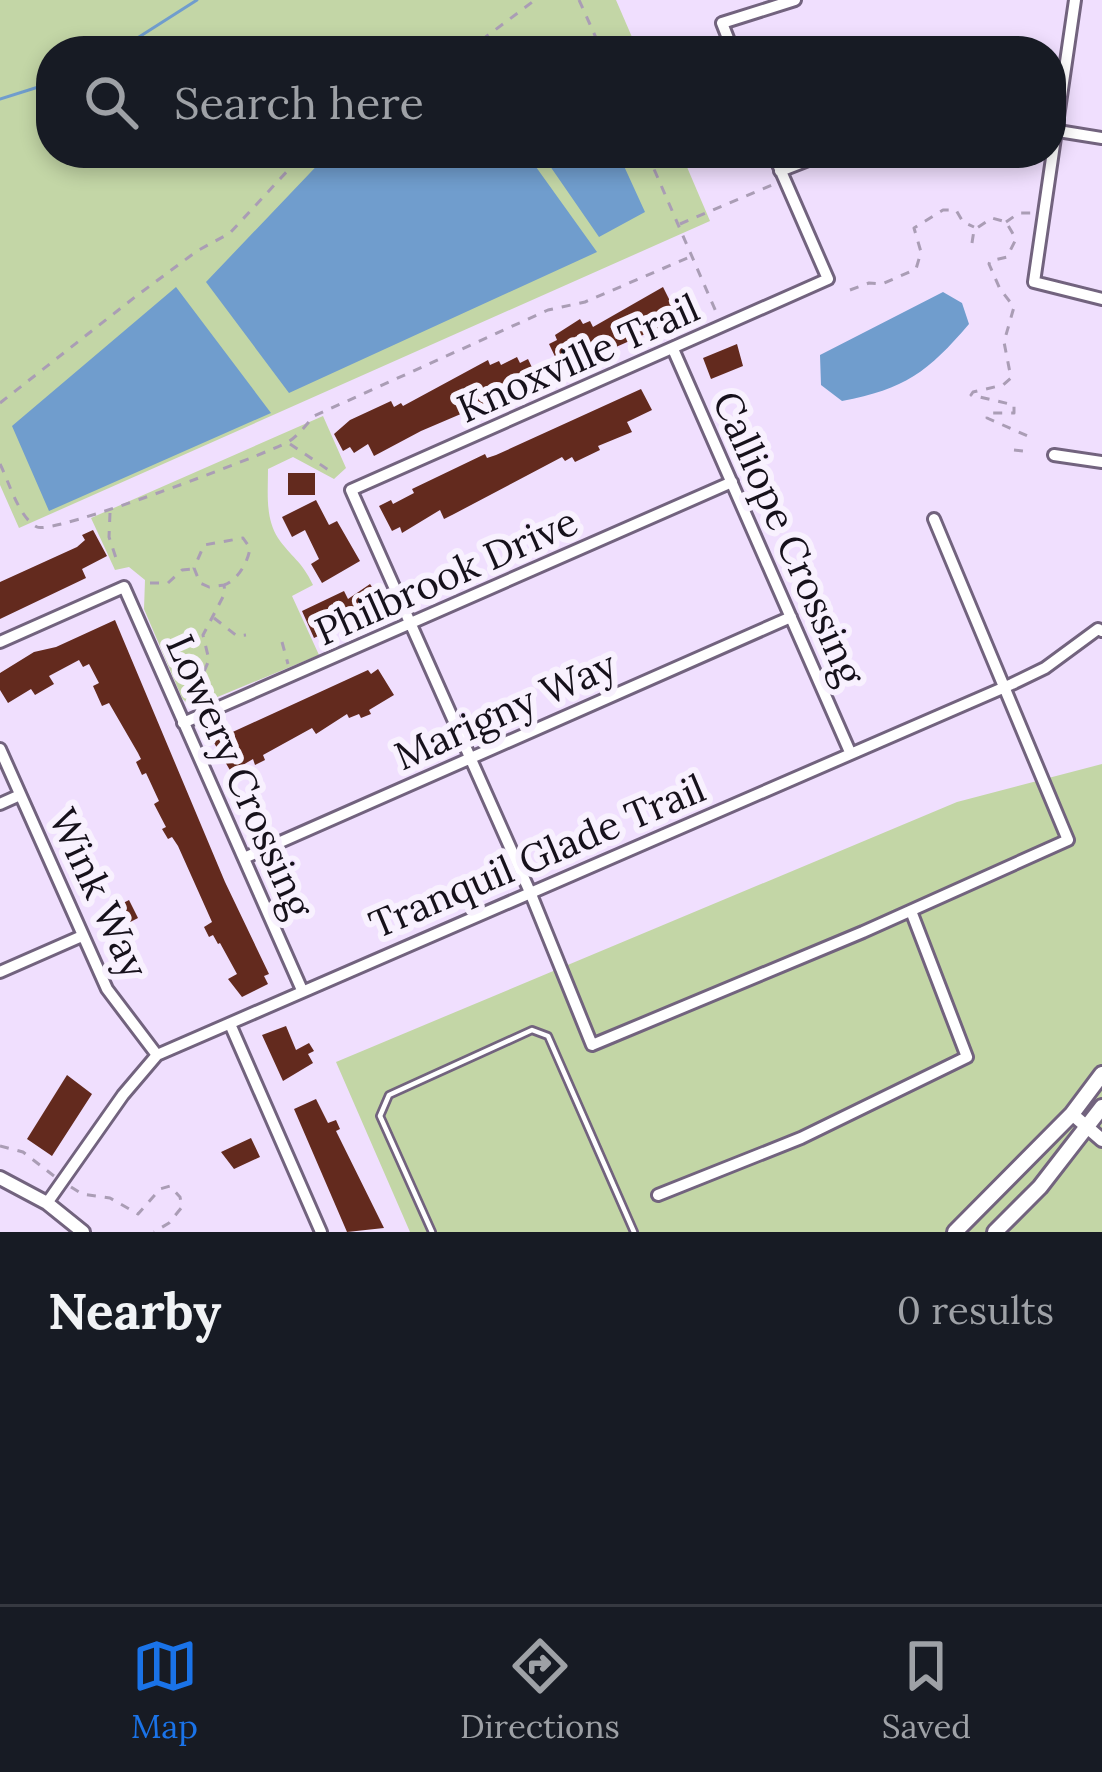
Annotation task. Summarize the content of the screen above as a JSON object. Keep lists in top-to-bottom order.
{
  "streets": {
    "street": [
      "Knoxville Trail",
      "Calliope Crossing",
      "Philbrook Drive",
      "Marigny Way",
      "Lowery Crossing",
      "Tranquil Glade Trail",
      "Wink Way"
    ]
  },
  "crossings": [
    ["Knoxville Trail", "Calliope Crossing"],
    ["Knoxville Trail", "Philbrook Drive"],
    ["Calliope Crossing", "Philbrook Drive"],
    ["Calliope Crossing", "Marigny Way"],
    ["Calliope Crossing", "Tranquil Glade Trail"],
    ["Philbrook Drive", "Lowery Crossing"],
    ["Marigny Way", "Lowery Crossing"],
    ["Lowery Crossing", "Tranquil Glade Trail"],
    ["Tranquil Glade Trail", "Wink Way"]
  ],
  "page": {
    "search": "Search here",
    "heading": ["Nearby", "0 results"],
    "nav": ["Map", "Directions", "Saved"]
  }
}
